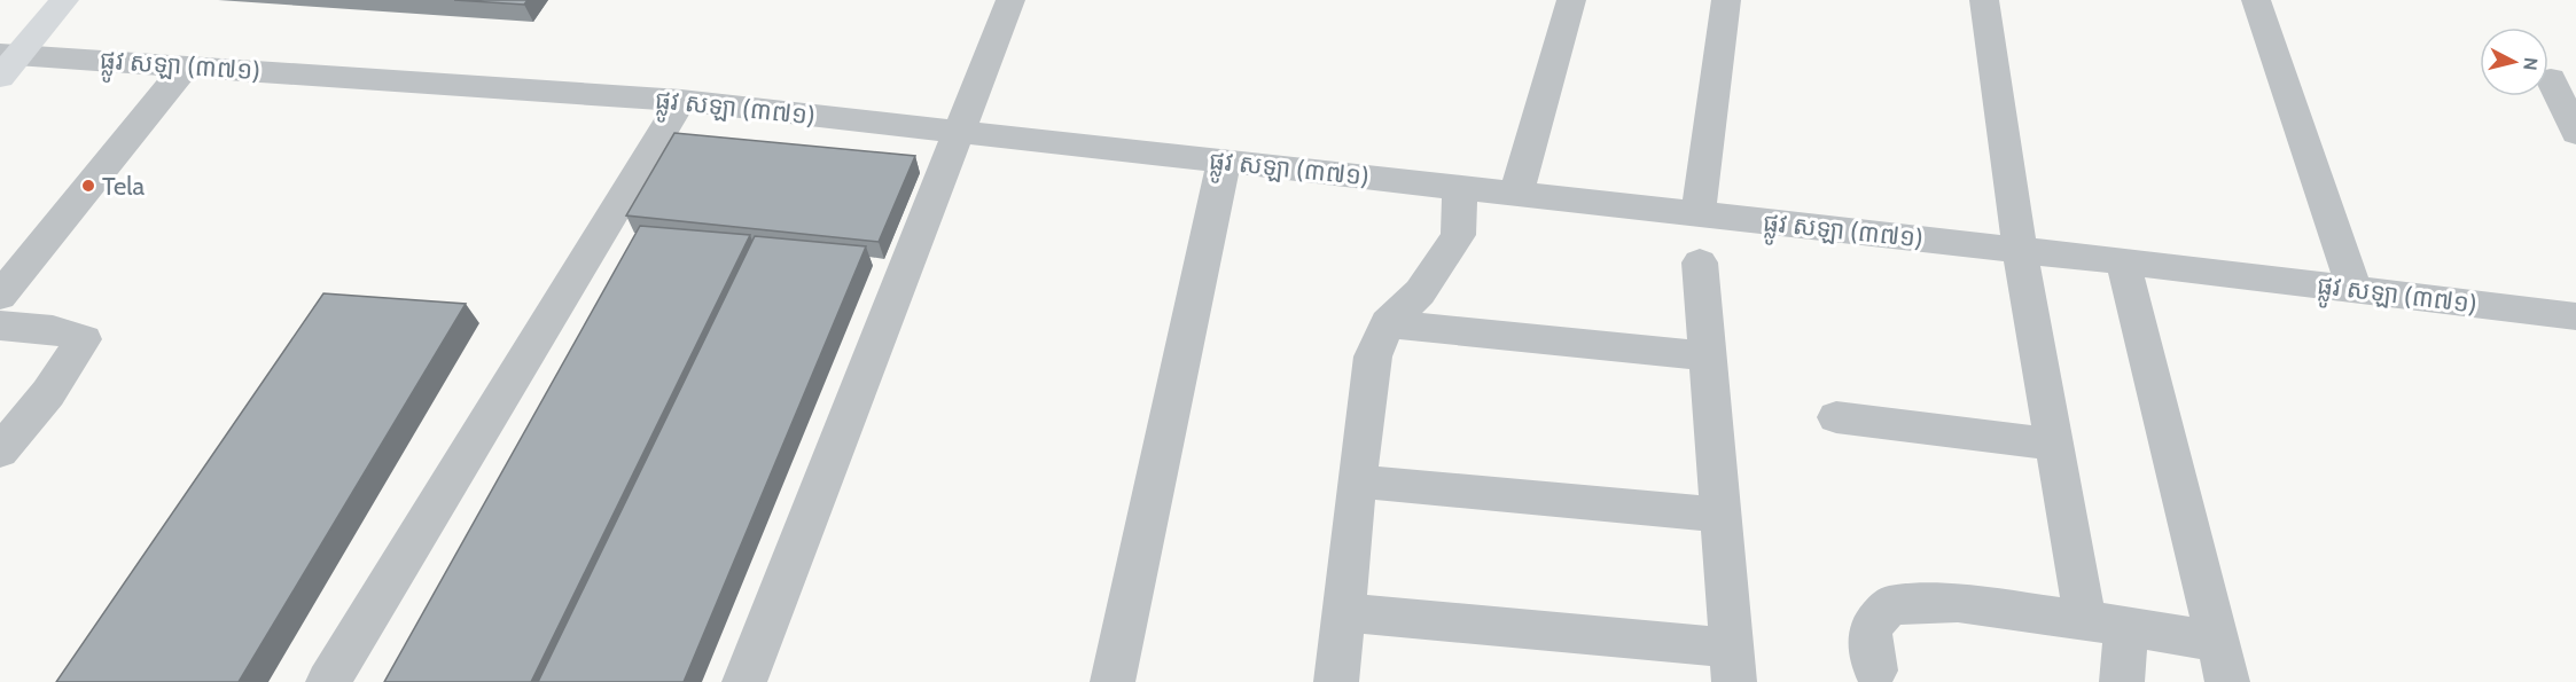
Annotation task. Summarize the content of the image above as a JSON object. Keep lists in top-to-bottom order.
{
  "streets": {
    "street": ["ផ្លូវ សឡា (៣៧១)"]
  },
  "places": ["Tela"],
  "north": "right"
}
